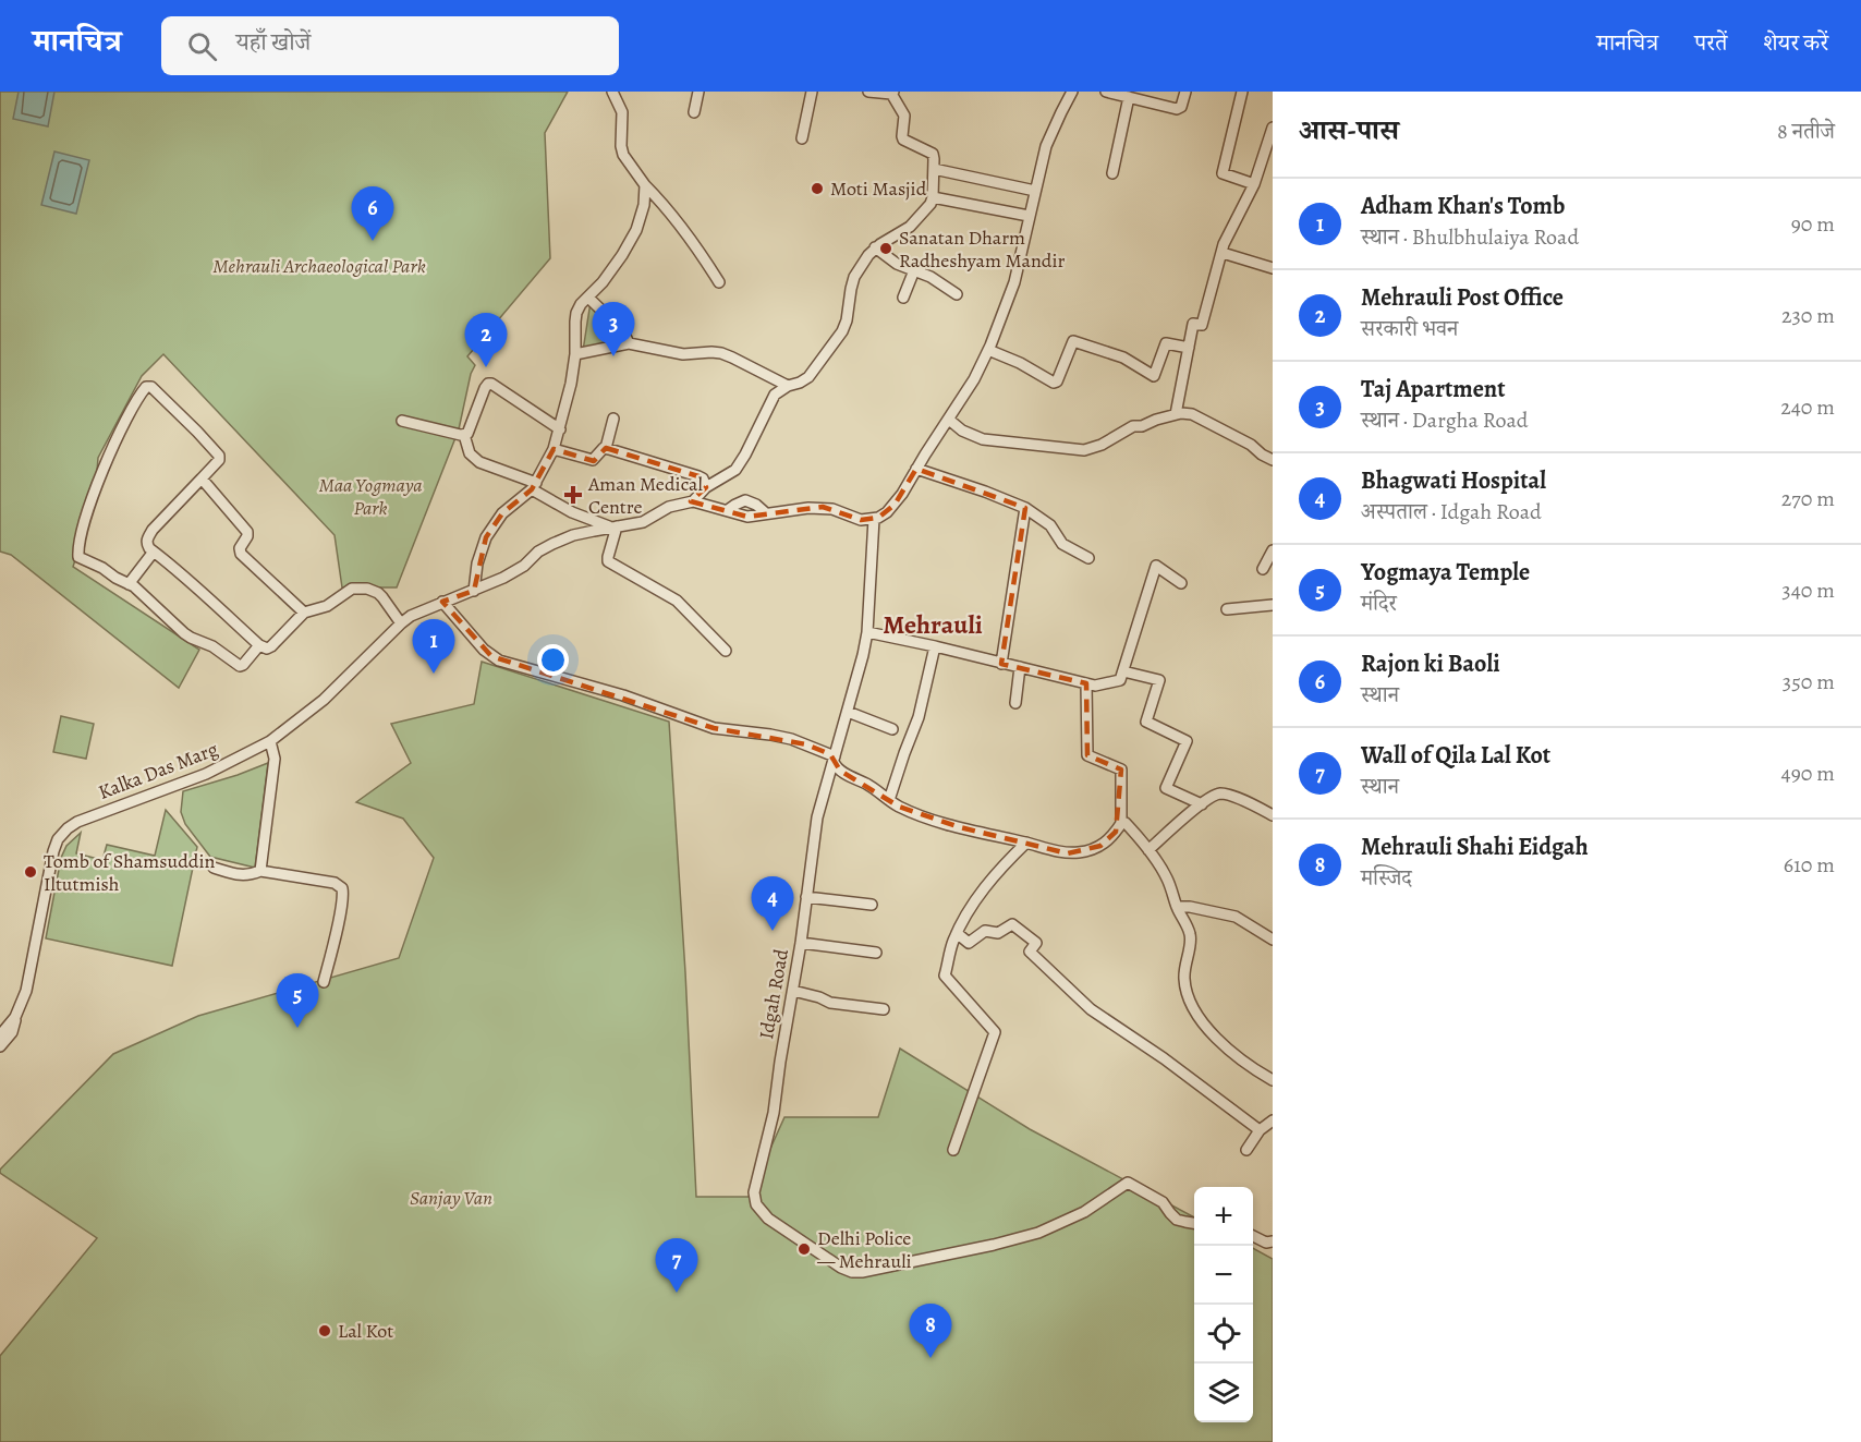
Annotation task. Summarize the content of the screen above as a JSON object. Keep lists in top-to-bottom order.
{
  "streets": {
    "street": ["Kalka Das Marg", "Idgah Road"]
  },
  "districts": ["Mehrauli"],
  "parks": ["Mehrauli Archaeological Park", "Maa Yogmaya Park", "Sanjay Van"],
  "places": {
    "other": [
      "Moti Masjid",
      "Sanatan Dharm Radheshyam Mandir",
      "Tomb of Shamsuddin Iltutmish",
      "Delhi Police — Mehrauli",
      "Lal Kot"
    ],
    "health": ["Aman Medical Centre"]
  },
  "page": {
    "header": "मानचित्र",
    "search": "यहाँ खोजें",
    "nav": ["मानचित्र", "परतें", "शेयर करें"],
    "heading": ["आस-पास", "8 नतीजे"],
    "list": [
      {
        "mark": "1",
        "name": "Adham Khan's Tomb",
        "note": "स्थान · Bhulbhulaiya Road",
        "value": "90 m"
      },
      {
        "mark": "2",
        "name": "Mehrauli Post Office",
        "note": "सरकारी भवन",
        "value": "230 m"
      },
      {
        "mark": "3",
        "name": "Taj Apartment",
        "note": "स्थान · Dargha Road",
        "value": "240 m"
      },
      {
        "mark": "4",
        "name": "Bhagwati Hospital",
        "note": "अस्पताल · Idgah Road",
        "value": "270 m"
      },
      {
        "mark": "5",
        "name": "Yogmaya Temple",
        "note": "मंदिर",
        "value": "340 m"
      },
      {
        "mark": "6",
        "name": "Rajon ki Baoli",
        "note": "स्थान",
        "value": "350 m"
      },
      {
        "mark": "7",
        "name": "Wall of Qila Lal Kot",
        "note": "स्थान",
        "value": "490 m"
      },
      {
        "mark": "8",
        "name": "Mehrauli Shahi Eidgah",
        "note": "मस्जिद",
        "value": "610 m"
      }
    ],
    "pins": [
      "6",
      "3",
      "2",
      "1",
      "4",
      "5",
      "7",
      "8"
    ],
    "map_buttons": ["+", "−"]
  }
}
